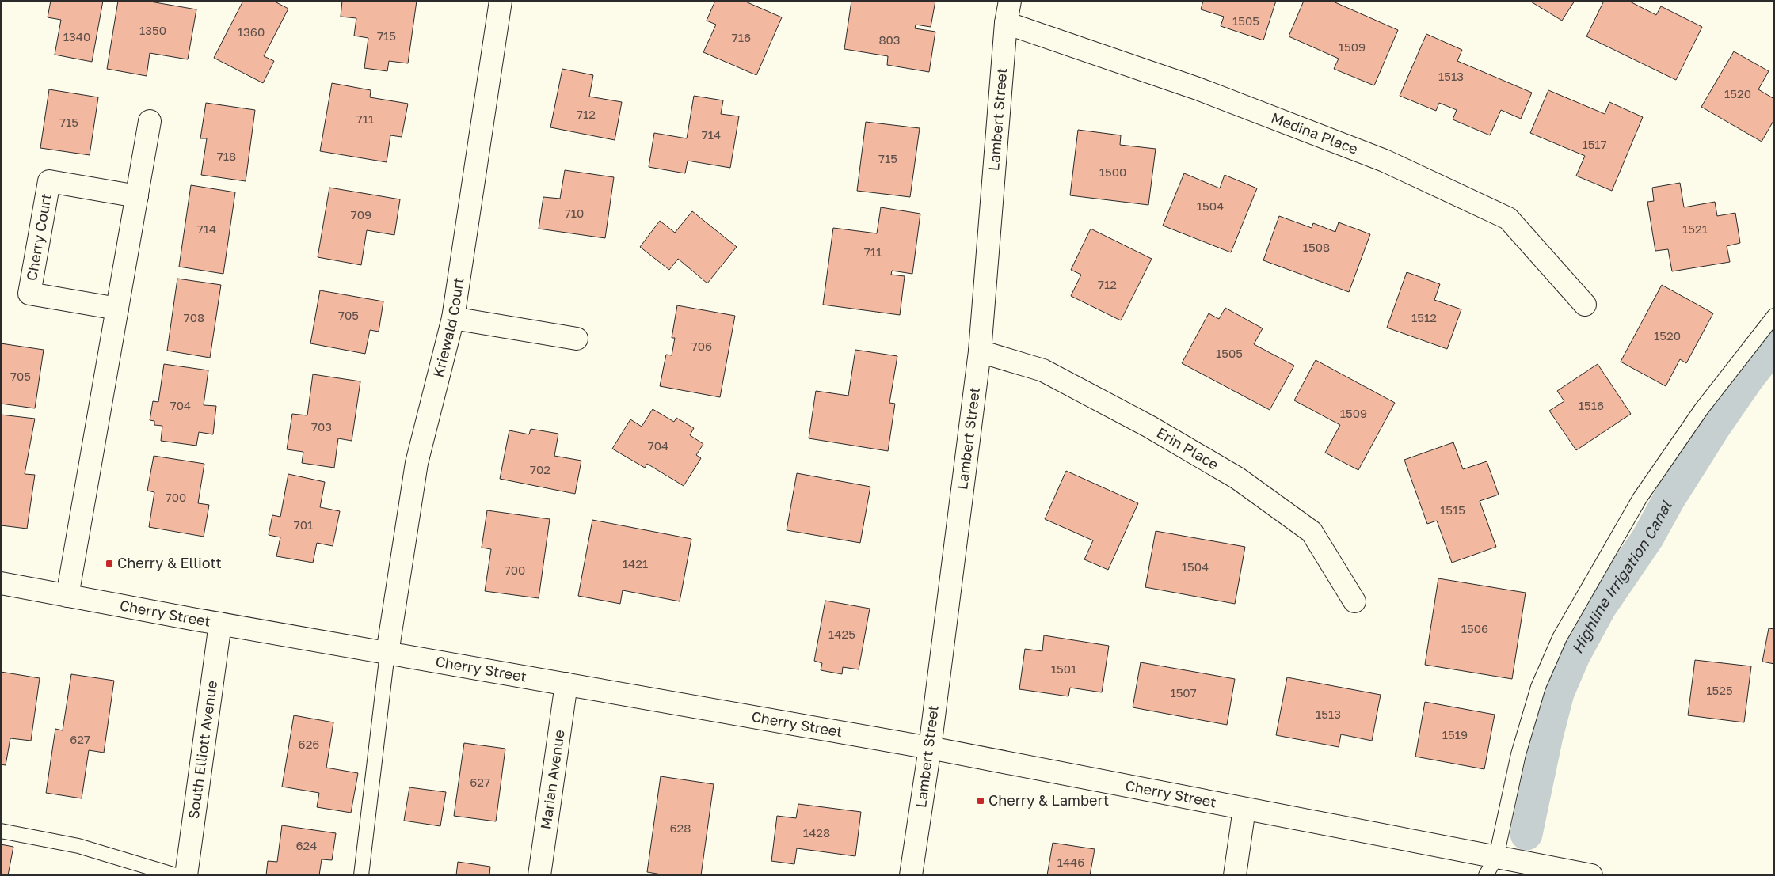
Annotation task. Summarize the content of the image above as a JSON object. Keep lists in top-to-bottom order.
{
  "streets": {
    "street": [
      "Lambert Street",
      "Medina Place",
      "Cherry Court",
      "Kriewald Court",
      "Erin Place",
      "Cherry Street",
      "South Elliott Avenue",
      "Marian Avenue"
    ]
  },
  "crossings": [
    ["Lambert Street", "Medina Place"],
    ["Lambert Street", "Erin Place"],
    ["Lambert Street", "Cherry Street"],
    ["Kriewald Court", "Cherry Street"],
    ["Cherry Street", "South Elliott Avenue"],
    ["Cherry Street", "Marian Avenue"]
  ],
  "water": ["Highline Irrigation Canal"],
  "places": {
    "transit": ["Cherry & Elliott", "Cherry & Lambert"]
  },
  "house_numbers": [
    "1505",
    "1350",
    "1360",
    "715",
    "1340",
    "716",
    "803",
    "1509",
    "1513",
    "1520",
    "712",
    "711",
    "715",
    "714",
    "1517",
    "718",
    "715",
    "1500",
    "1504",
    "710",
    "709",
    "714",
    "1521",
    "1508",
    "711",
    "712",
    "705",
    "708",
    "1512",
    "1520",
    "706",
    "1505",
    "705",
    "704",
    "1516",
    "1509",
    "703",
    "704",
    "702",
    "700",
    "1515",
    "701",
    "1421",
    "1504",
    "700",
    "1506",
    "1425",
    "1501",
    "1525",
    "1507",
    "1513",
    "1519",
    "627",
    "626",
    "627",
    "628",
    "1428",
    "624",
    "1446"
  ]
}
